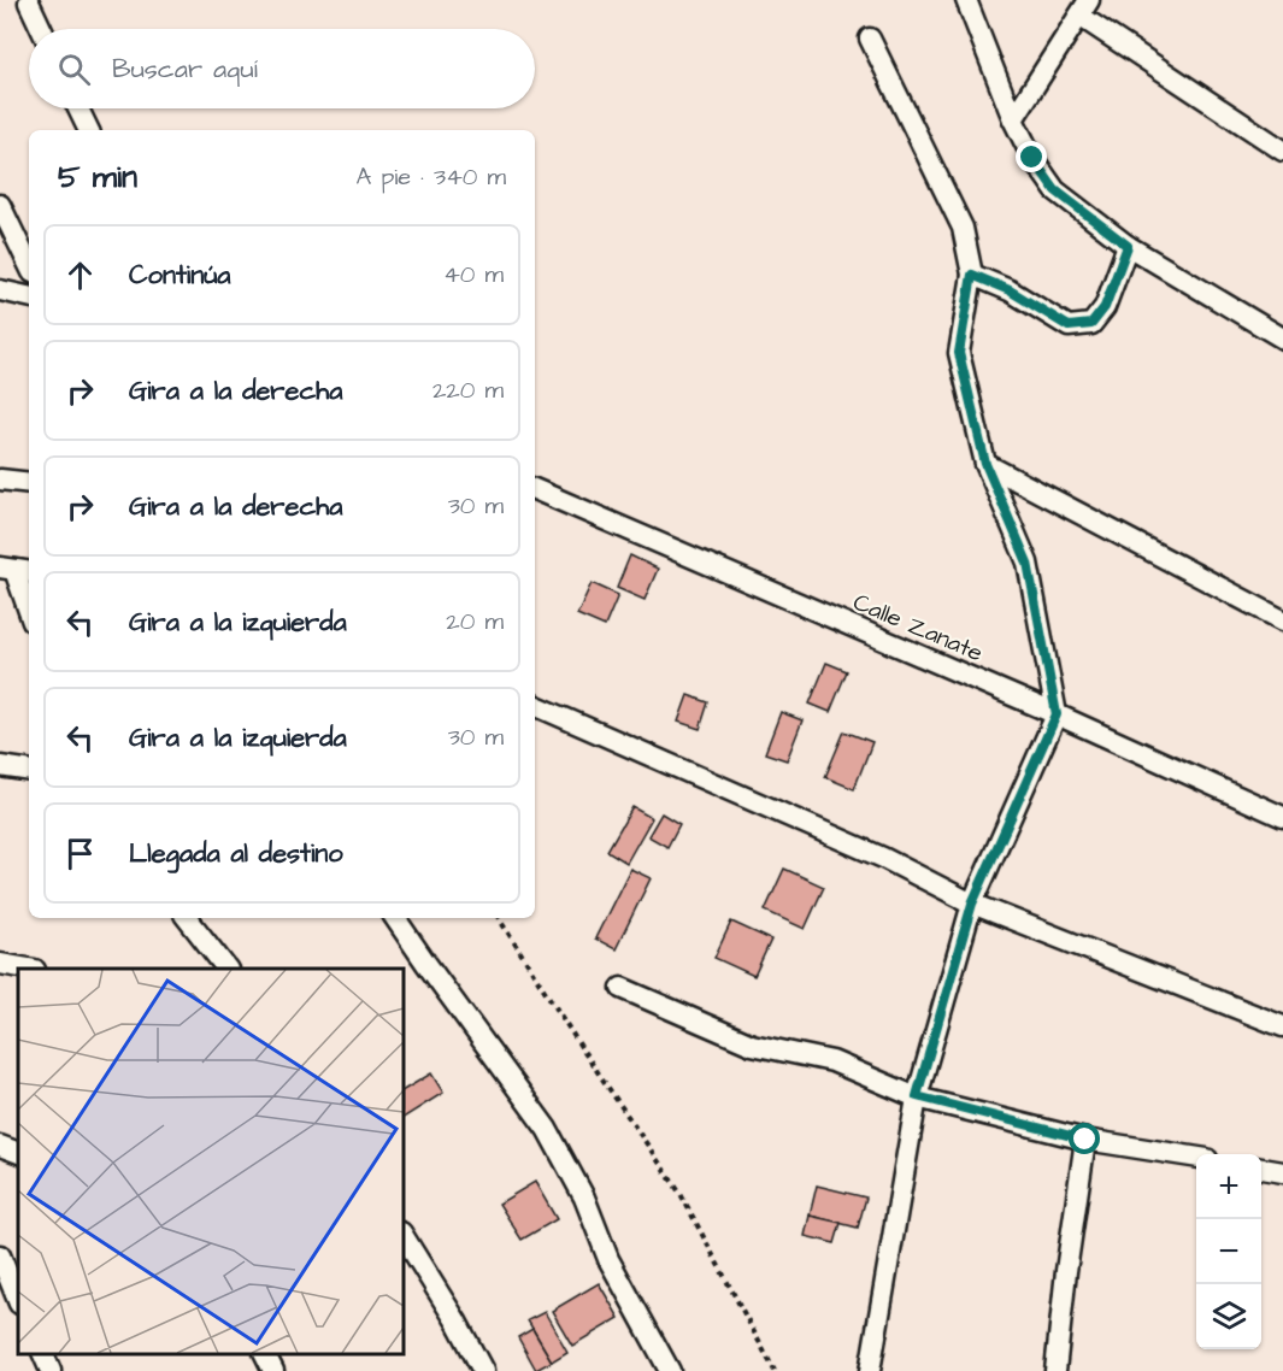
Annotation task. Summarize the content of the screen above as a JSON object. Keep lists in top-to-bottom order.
{
  "streets": {
    "street": ["Calle Zanate"]
  },
  "page": {
    "search": "Buscar aquí",
    "heading": ["5 min", "A pie · 340 m"],
    "list": [
      ["Continúa", "40 m"],
      ["Gira a la derecha", "220 m"],
      ["Gira a la derecha", "30 m"],
      ["Gira a la izquierda", "20 m"],
      ["Gira a la izquierda", "30 m"],
      "Llegada al destino"
    ],
    "map_buttons": ["+", "−"]
  }
}
